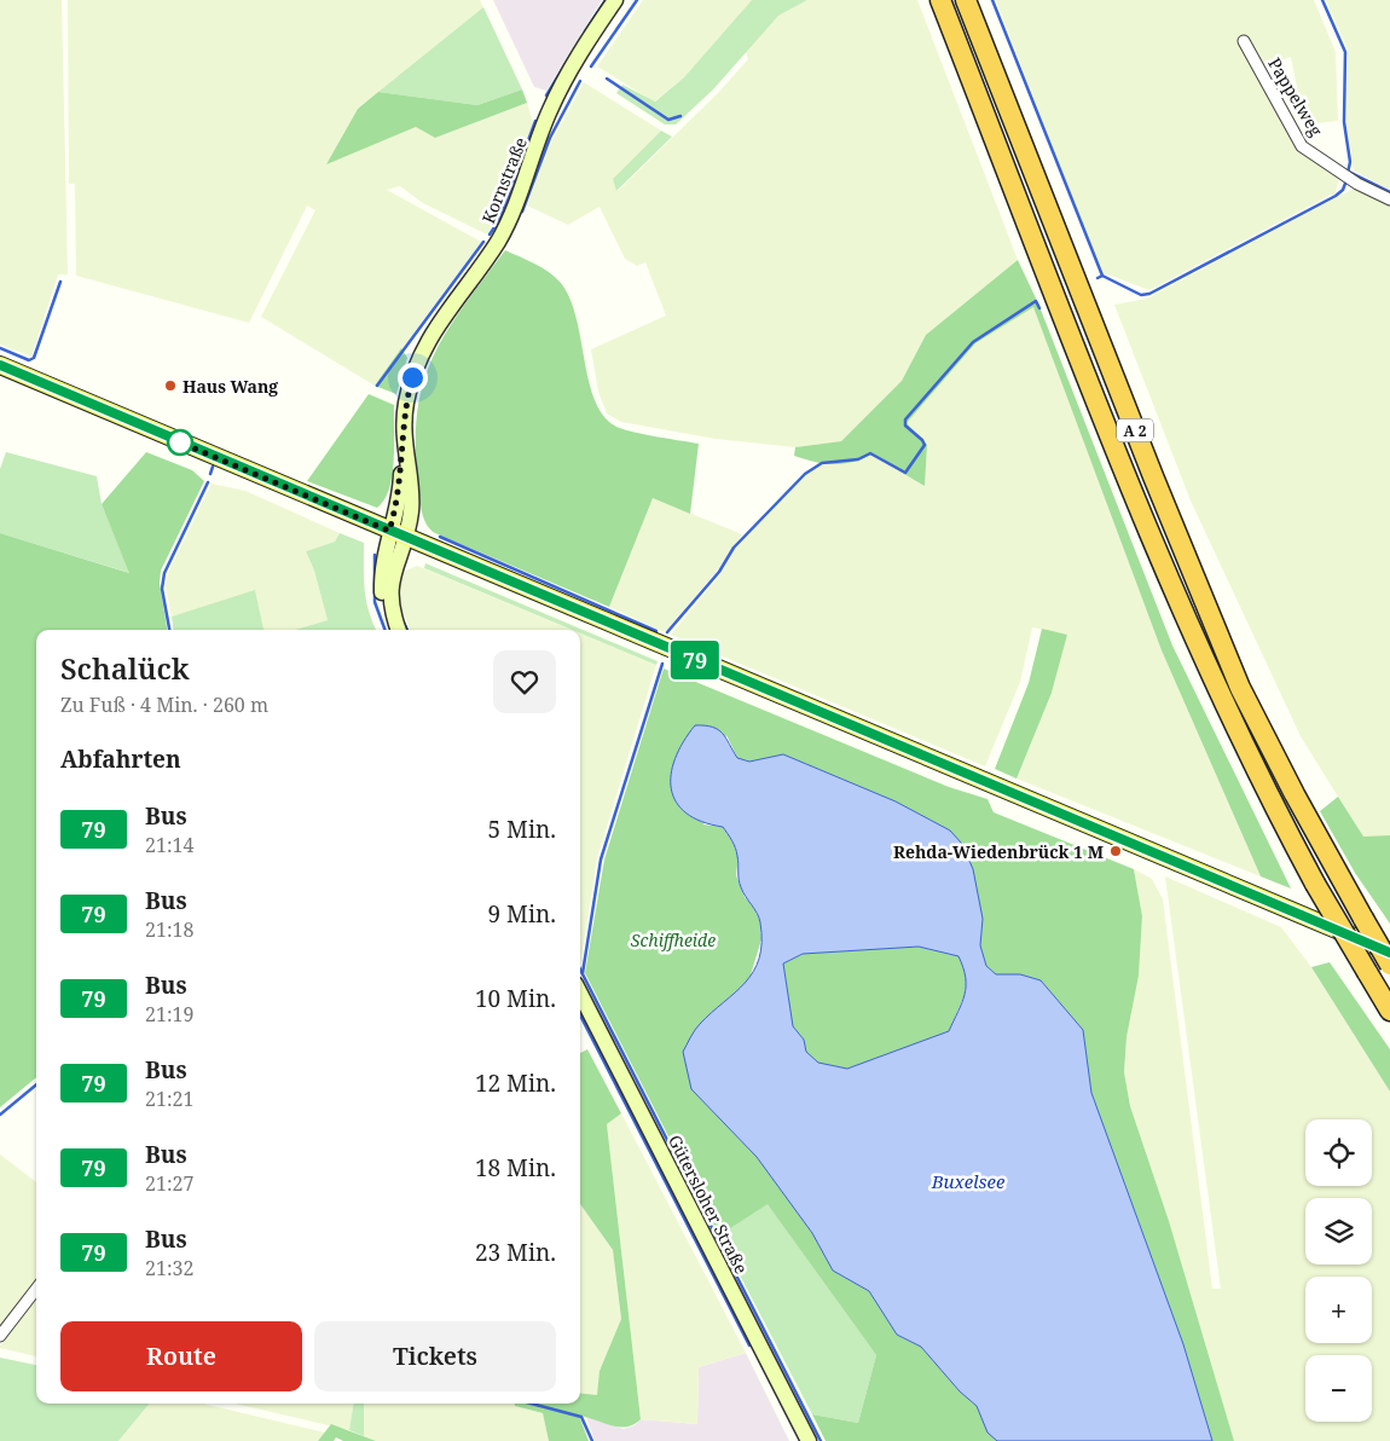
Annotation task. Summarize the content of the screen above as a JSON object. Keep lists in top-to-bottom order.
{
  "streets": {
    "highway": ["A 2"],
    "main road": ["Kornstraße", "Gütersloher Straße"],
    "street": ["Pappelweg"]
  },
  "water": ["Buxelsee"],
  "parks": ["Schiffheide"],
  "places": ["Haus Wang", "Rehda-Wiedenbrück 1 M"],
  "lines": ["bus line 79"],
  "page": {
    "on_map": "79",
    "heading": [
      ["Schalück", "Zu Fuß · 4 Min. · 260 m"],
      "Abfahrten"
    ],
    "list": [
      {
        "mark": "79",
        "name": "Bus",
        "note": "21:14",
        "value": "5 Min."
      },
      {
        "mark": "79",
        "name": "Bus",
        "note": "21:18",
        "value": "9 Min."
      },
      {
        "mark": "79",
        "name": "Bus",
        "note": "21:19",
        "value": "10 Min."
      },
      {
        "mark": "79",
        "name": "Bus",
        "note": "21:21",
        "value": "12 Min."
      },
      {
        "mark": "79",
        "name": "Bus",
        "note": "21:27",
        "value": "18 Min."
      },
      {
        "mark": "79",
        "name": "Bus",
        "note": "21:32",
        "value": "23 Min."
      }
    ],
    "map_buttons": ["+", "−"],
    "buttons": ["Route", "Tickets"]
  }
}
